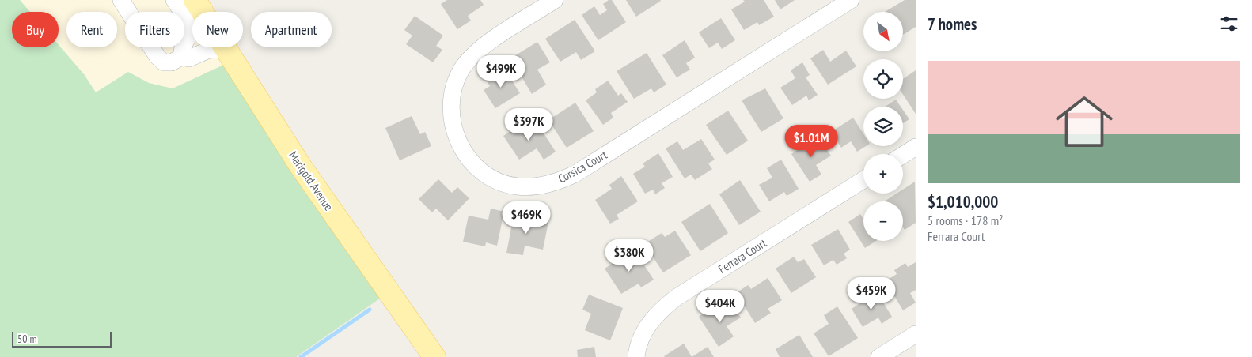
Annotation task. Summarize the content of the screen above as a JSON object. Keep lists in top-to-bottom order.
{
  "streets": {
    "main road": ["Marigold Avenue"],
    "street": ["Corsica Court", "Ferrara Court"]
  },
  "scale_bar": "50 m",
  "north": "bottom right",
  "page": {
    "heading": "7 homes",
    "map_buttons": ["+", "−"],
    "chip": [
      "Buy",
      "Rent",
      "Filters",
      "New",
      "Apartment"
    ],
    "list": [
      {
        "name": "$1,010,000",
        "note": "5 rooms · 178 m² · Ferrara Court"
      }
    ],
    "price": [
      "$499K",
      "$397K",
      "$1.01M",
      "$469K",
      "$380K",
      "$459K",
      "$404K"
    ],
    "scale": "50 m"
  }
}
